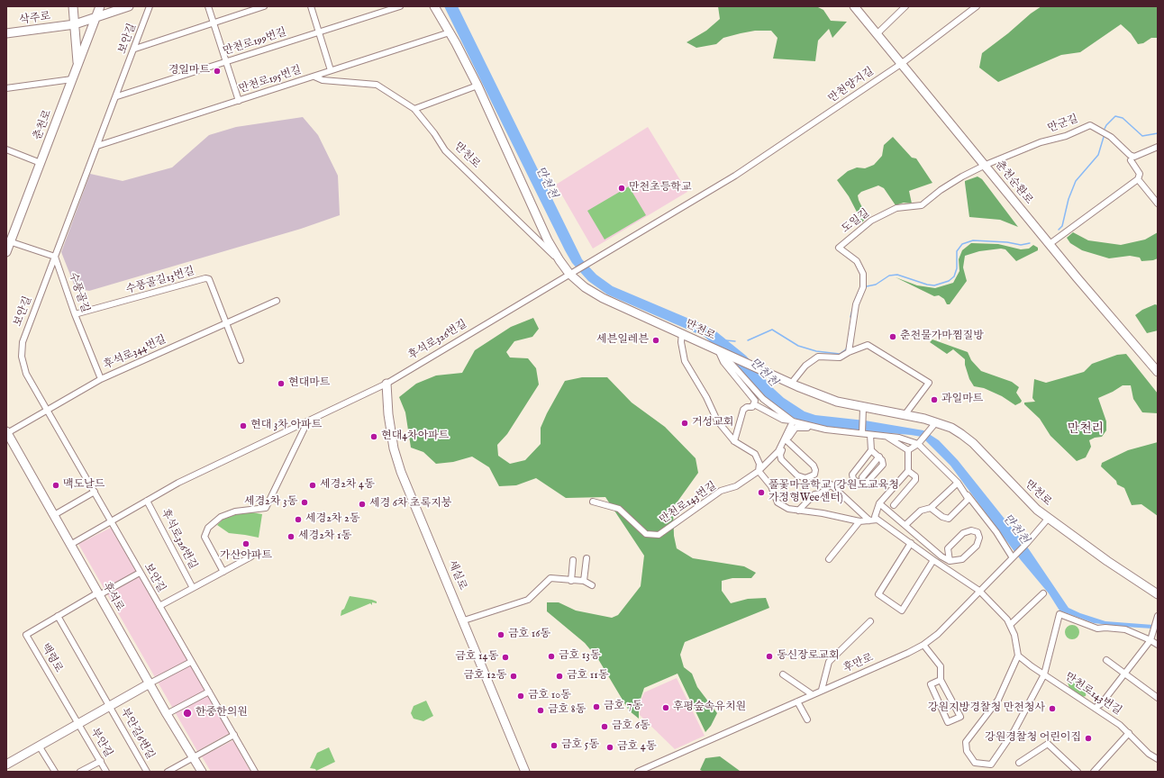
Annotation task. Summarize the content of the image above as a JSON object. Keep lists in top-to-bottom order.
{
  "streets": {
    "street": [
      "삭주로",
      "보안길",
      "만천로199번길",
      "만천로195번길",
      "만천양지길",
      "만군길",
      "춘천로",
      "만천로",
      "춘천순환로",
      "도일길",
      "수풍골길13번길",
      "수풍골길",
      "후석로326번길",
      "후석로344번길",
      "만천로143번길",
      "세실로",
      "후석로",
      "백령로",
      "후만로",
      "부안길6번길",
      "부안길"
    ]
  },
  "crossings": [
    ["삭주로", "춘천로"],
    ["보안길", "만천로199번길"],
    ["보안길", "만천로195번길"],
    ["보안길", "수풍골길"],
    ["보안길", "후석로326번길"],
    ["보안길", "후석로344번길"],
    ["보안길", "백령로"],
    ["만천로195번길", "만천로"],
    ["만천양지길", "춘천순환로"],
    ["만천양지길", "후석로326번길"],
    ["만군길", "도일길"],
    ["만천로", "후석로326번길"],
    ["만천로", "후만로"],
    ["춘천순환로", "도일길"],
    ["수풍골길13번길", "수풍골길"],
    ["수풍골길13번길", "후석로344번길"],
    ["수풍골길", "후석로344번길"],
    ["후석로326번길", "세실로"],
    ["후석로326번길", "후석로"],
    ["후석로344번길", "후석로"],
    ["후석로", "백령로"],
    ["백령로", "부안길"]
  ],
  "districts": ["만천리"],
  "water": ["만천천"],
  "places": [
    "경일마트",
    "만천초등학교",
    "춘천물가마찜질방",
    "세븐일레븐",
    "현대마트",
    "과일마트",
    "거성교회",
    "현대 3차 아파트",
    "현대4차아파트",
    "맥도날드",
    "세경2차 4동",
    "풀꽃마을학교 (강원도교육청 가정형Wee센터)",
    "세경2차 3동",
    "세경 6차 초록지붕",
    "세경2차 2동",
    "세경2차 1동",
    "가산아파트",
    "금호 16동",
    "금호 13동",
    "동신장로교회",
    "금호 14동",
    "금호 12동",
    "금호 11동",
    "금호 10동",
    "금호 7동",
    "후평숲속유치원",
    "강원지방경찰청 만천청사",
    "금호 8동",
    "한중한의원",
    "금호 6동",
    "강원경찰청 어린이집",
    "금호 5동",
    "금호 4동"
  ]
}
